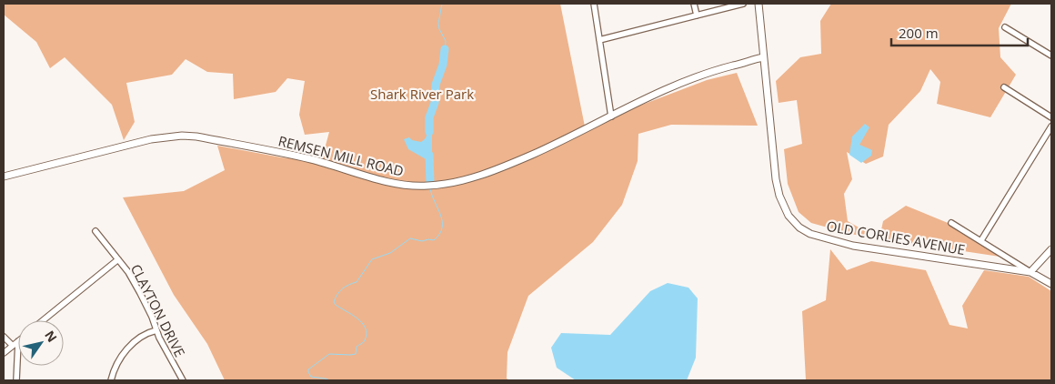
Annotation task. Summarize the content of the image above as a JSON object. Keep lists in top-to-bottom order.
{
  "streets": {
    "street": ["REMSEN MILL ROAD", "OLD CORLIES AVENUE", "CLAYTON DRIVE"]
  },
  "crossings": [
    ["REMSEN MILL ROAD", "OLD CORLIES AVENUE"]
  ],
  "parks": ["Shark River Park"],
  "scale_bar": "200 m",
  "north": "top right"
}
